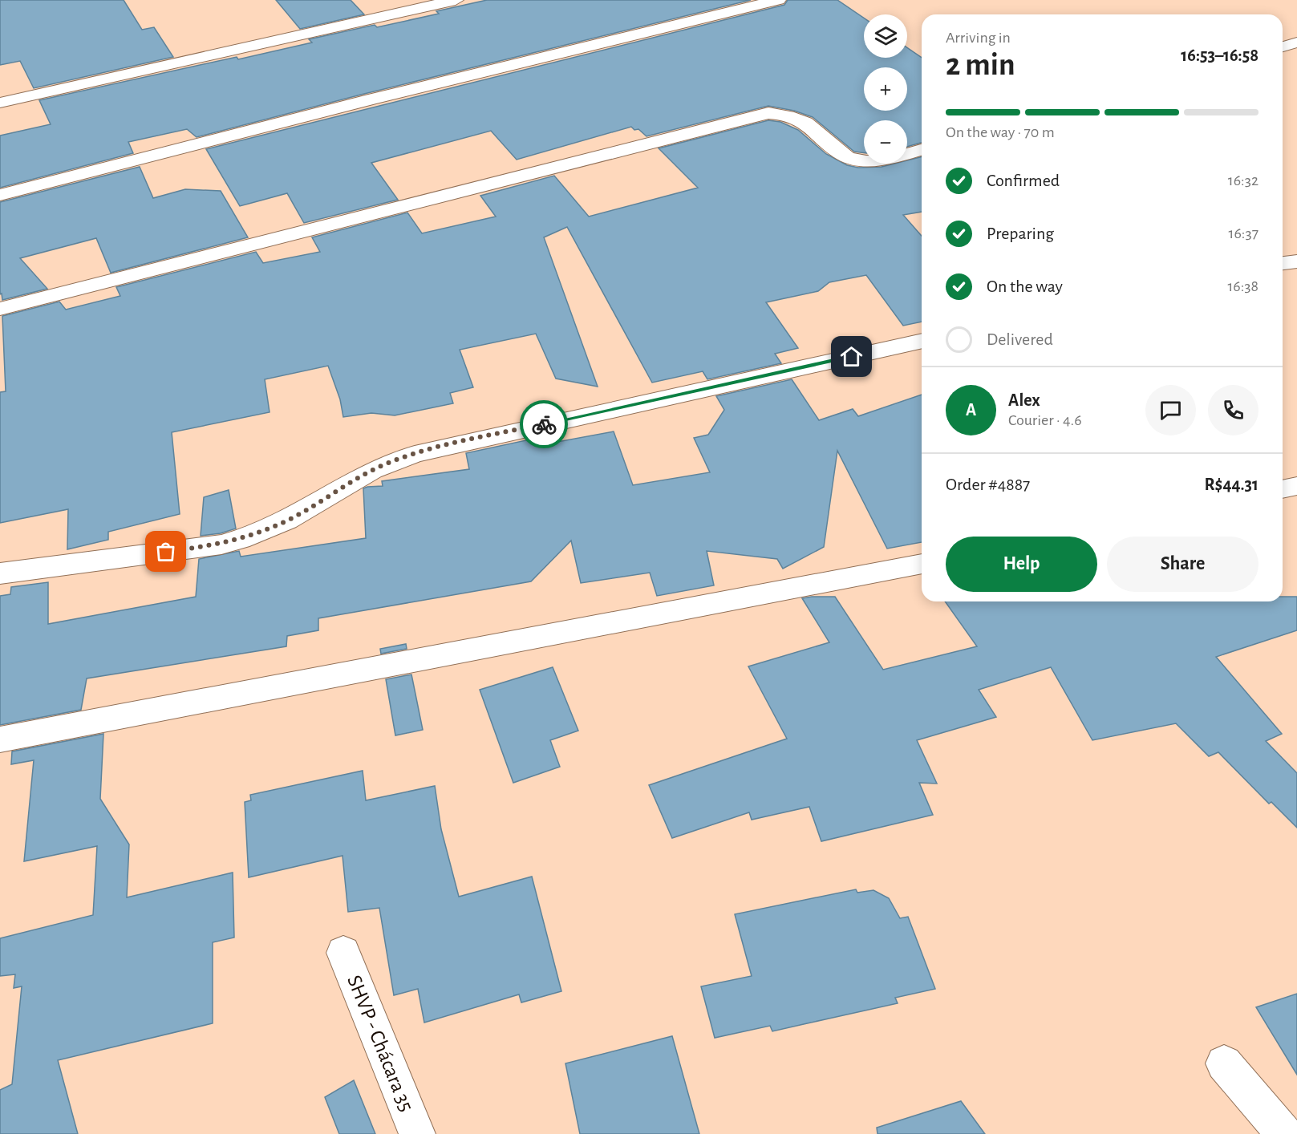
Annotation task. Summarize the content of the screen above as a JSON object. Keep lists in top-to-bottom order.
{
  "streets": {
    "street": ["SHVP - Chácara 35"]
  },
  "page": {
    "map_buttons": ["+", "−"],
    "heading": ["2 min", "Arriving in", "16:53–16:58"],
    "panel": [
      "Alex",
      "Courier · 4.6",
      "Order #4887",
      "R$44.31"
    ],
    "bar": "On the way · 70 m",
    "list": [
      ["Confirmed", "16:32"],
      ["Preparing", "16:37"],
      ["On the way", "16:38"],
      "Delivered"
    ],
    "round": "A",
    "buttons": ["Help", "Share"]
  }
}
